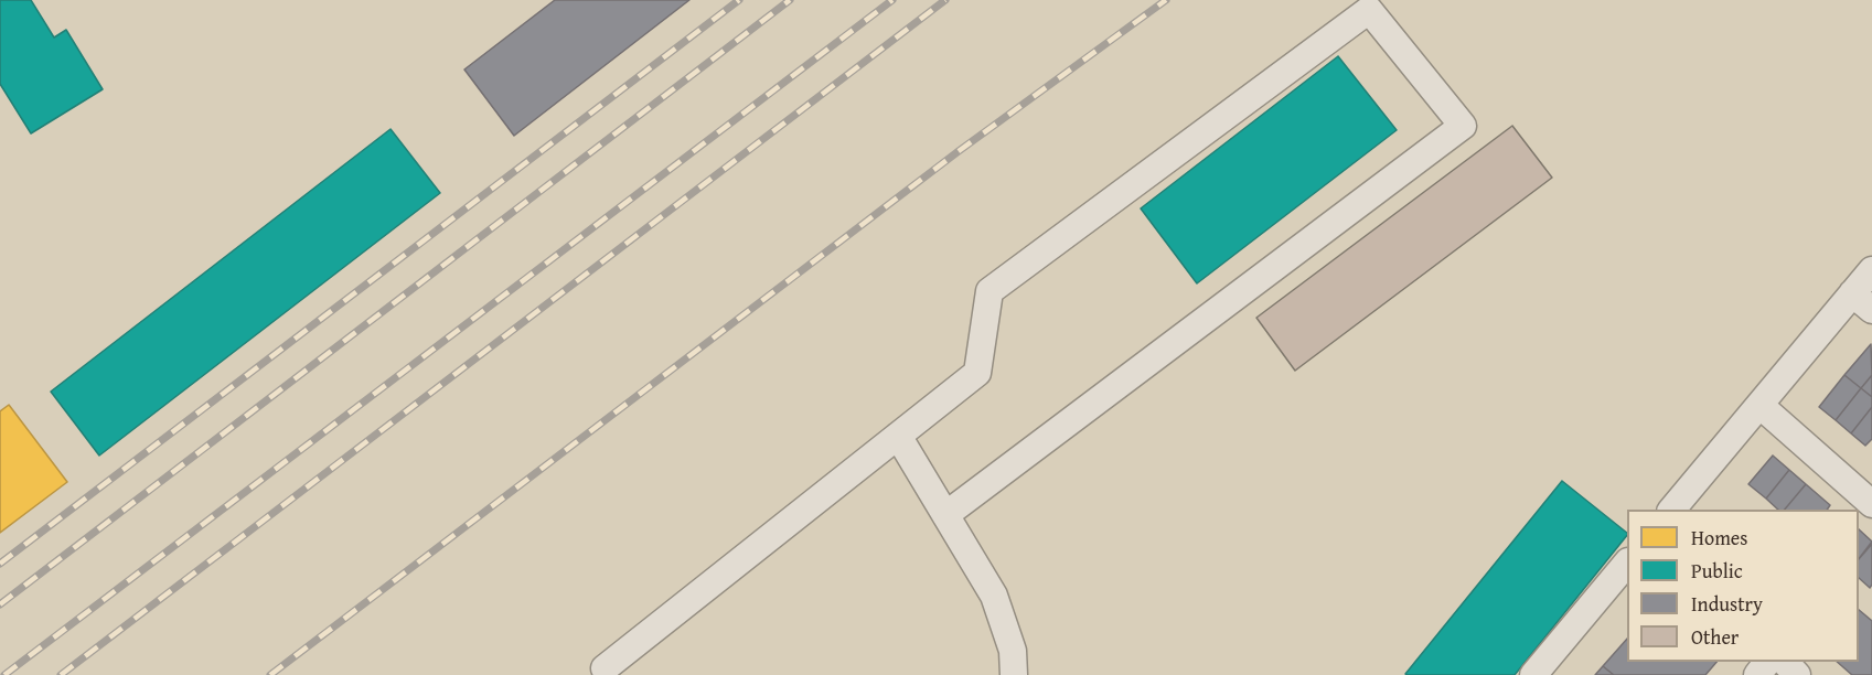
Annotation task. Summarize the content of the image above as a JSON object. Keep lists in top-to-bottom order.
{
  "legend": [
    "Homes",
    "Public",
    "Industry",
    "Other"
  ]
}
